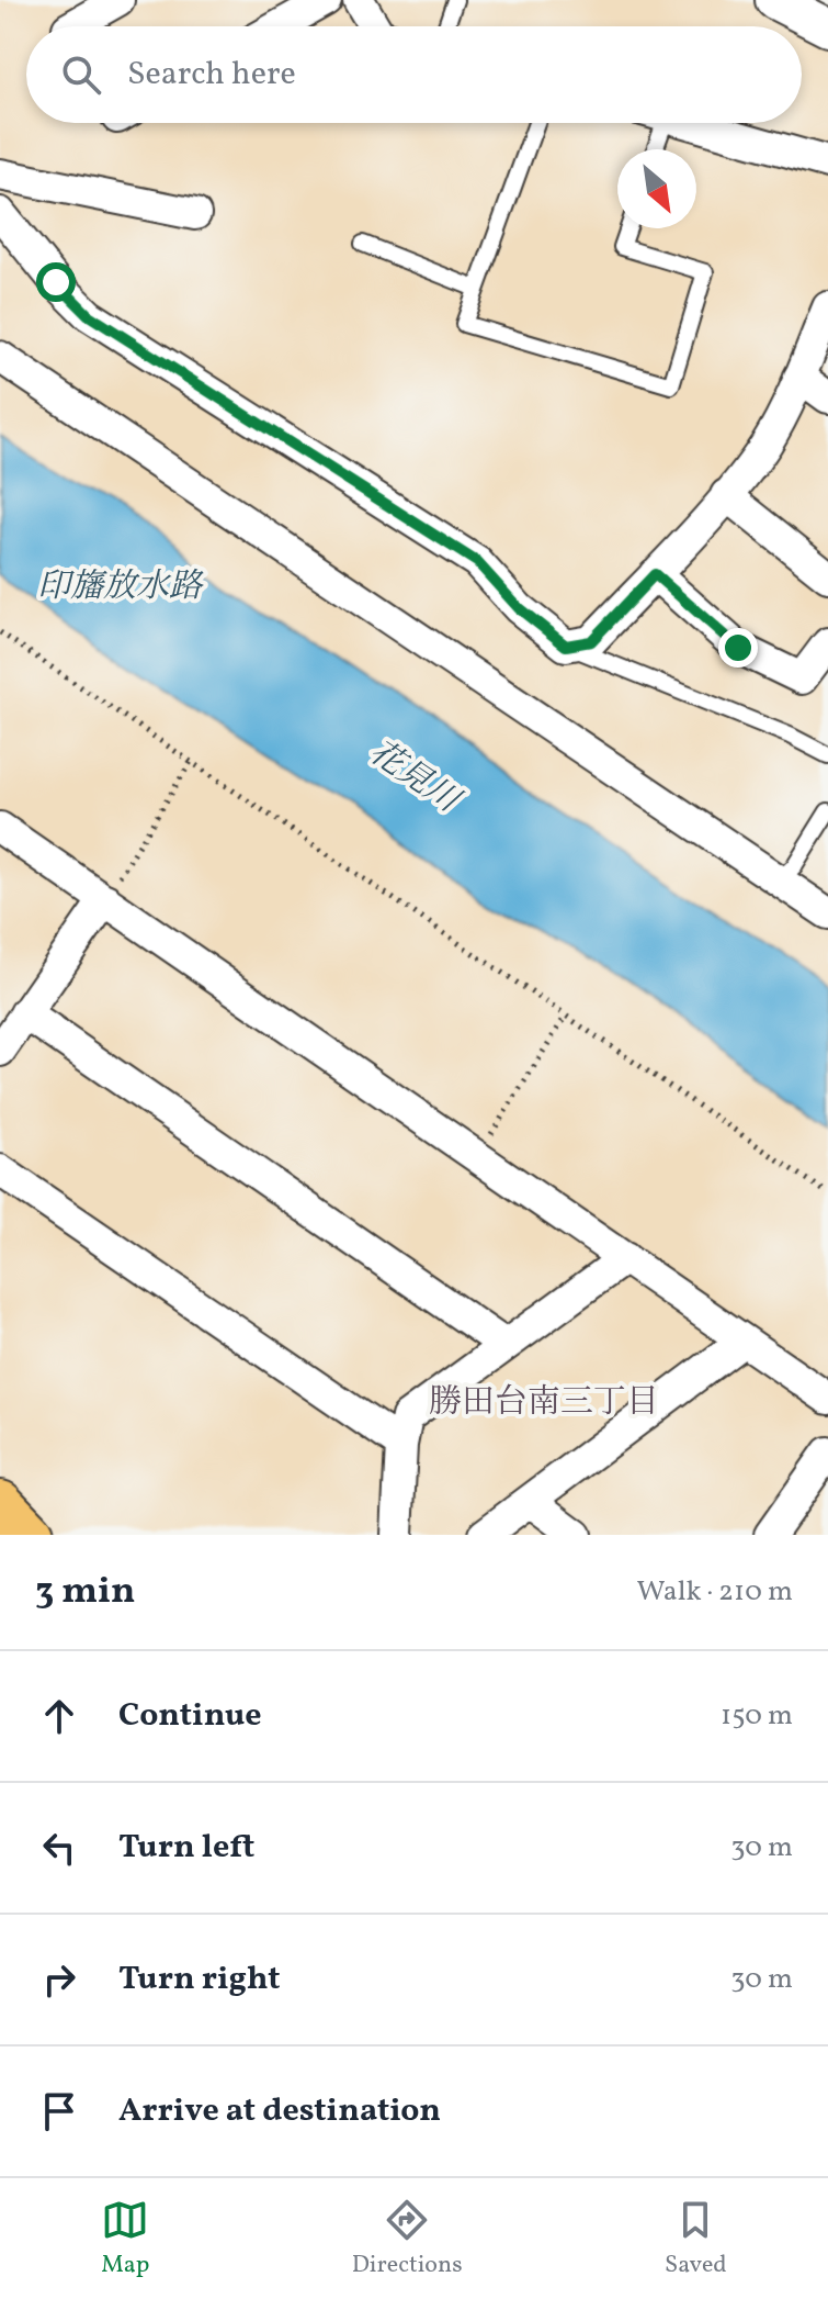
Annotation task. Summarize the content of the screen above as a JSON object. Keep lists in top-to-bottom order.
{
  "districts": ["勝田台南三丁目"],
  "water": ["印旛放水路", "花見川"],
  "north": "bottom right",
  "page": {
    "search": "Search here",
    "heading": ["3 min", "Walk · 210 m"],
    "list": [
      ["Continue", "150 m"],
      ["Turn left", "30 m"],
      ["Turn right", "30 m"],
      "Arrive at destination"
    ],
    "nav": ["Map", "Directions", "Saved"]
  }
}
